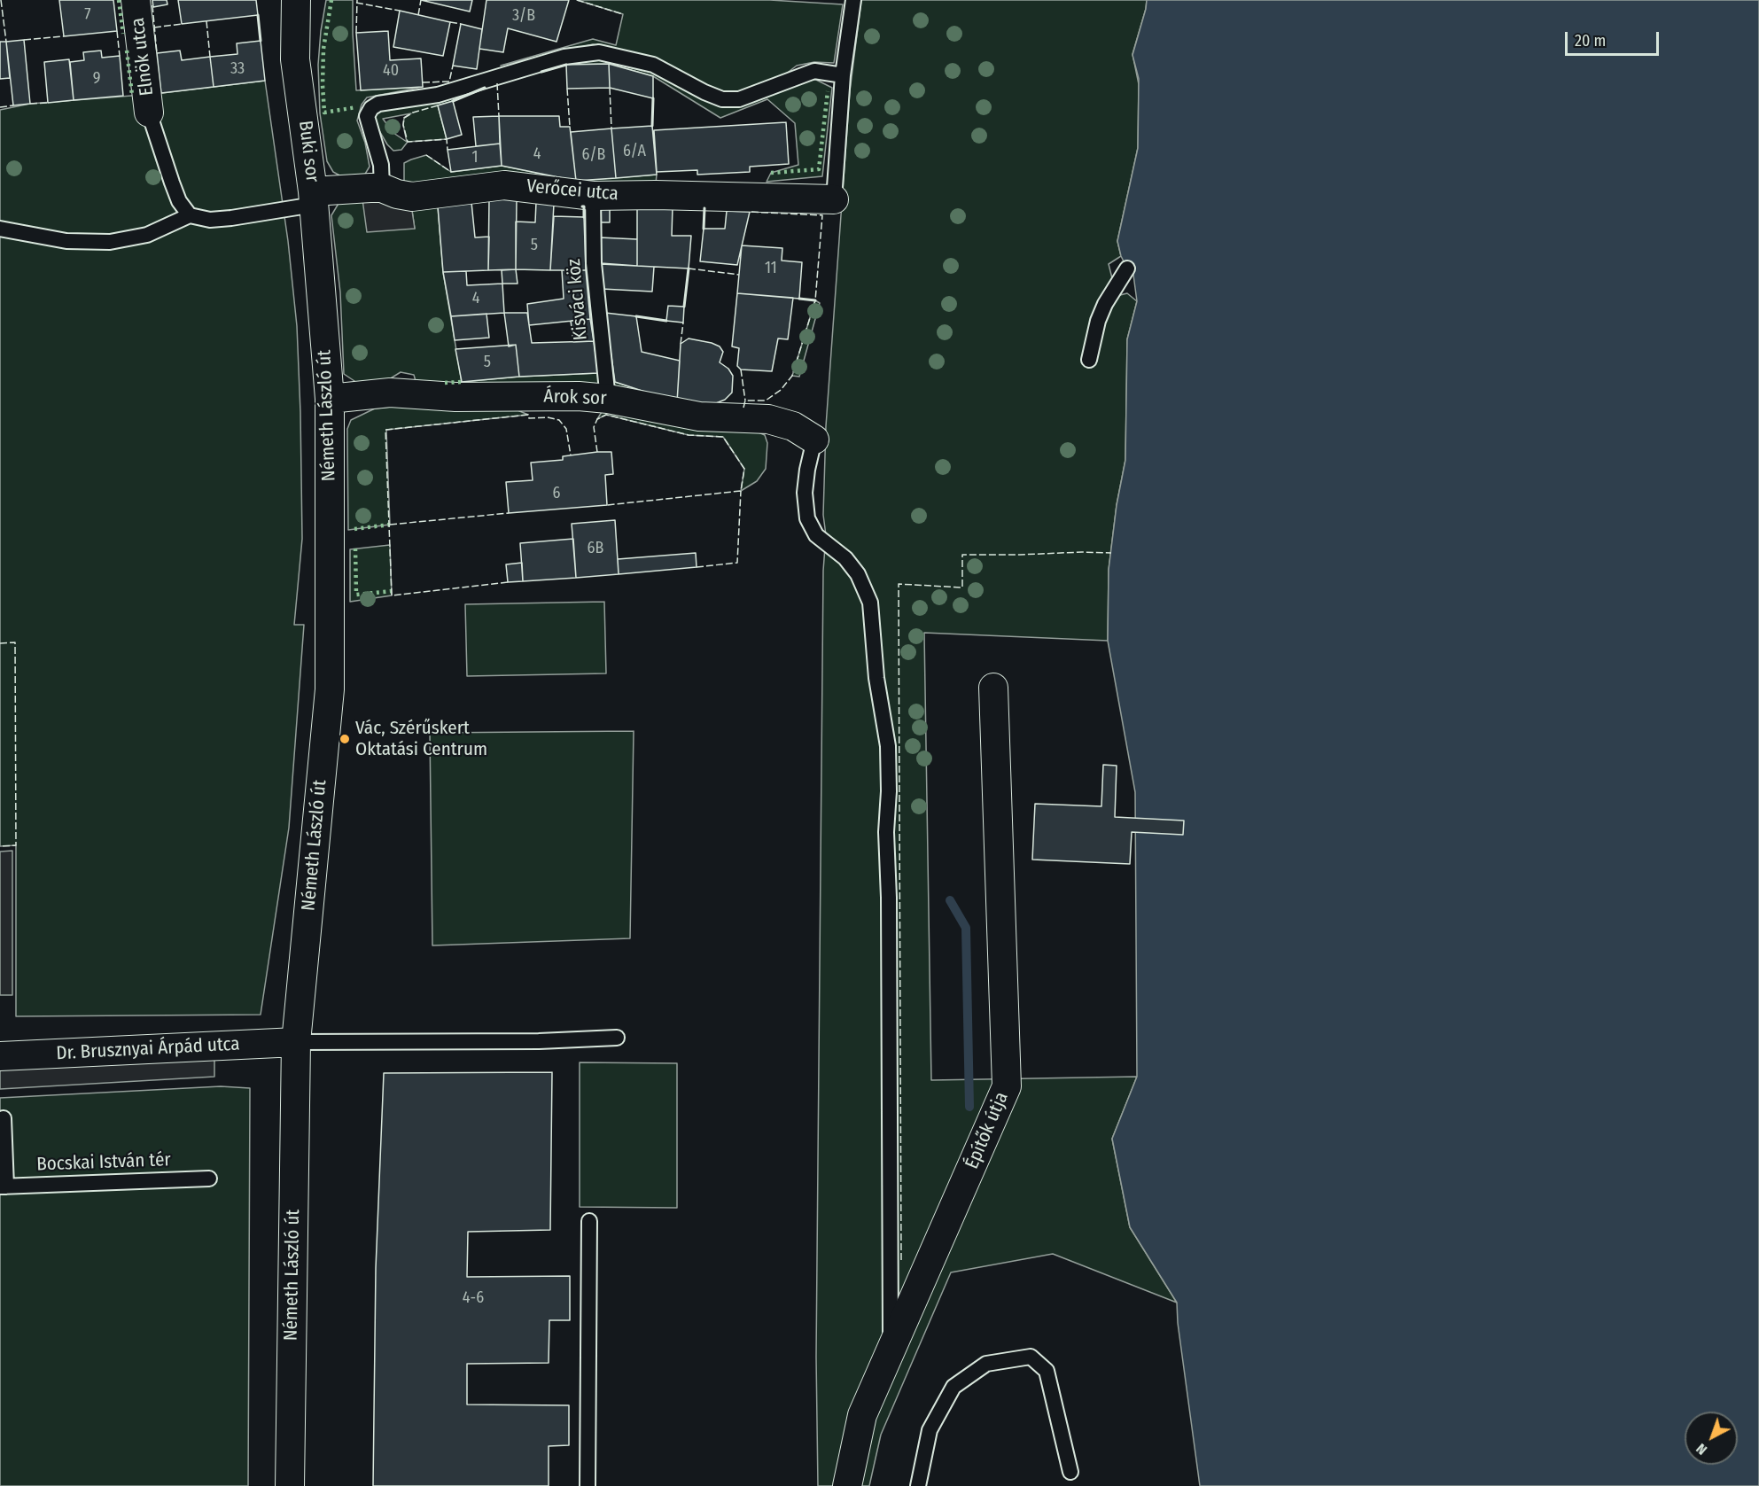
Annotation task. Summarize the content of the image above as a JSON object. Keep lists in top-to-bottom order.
{
  "streets": {
    "street": [
      "Elnök utca",
      "Buki sor",
      "Verőcei utca",
      "Árok sor",
      "Németh László út",
      "Dr. Brusznyai Árpád utca",
      "Építők útja"
    ],
    "lane": ["Kisváci köz", "Bocskai István tér"]
  },
  "crossings": [
    ["Buki sor", "Verőcei utca"],
    ["Buki sor", "Németh László út"],
    ["Verőcei utca", "Kisváci köz"],
    ["Verőcei utca", "Németh László út"],
    ["Kisváci köz", "Árok sor"],
    ["Árok sor", "Németh László út"],
    ["Németh László út", "Dr. Brusznyai Árpád utca"]
  ],
  "places": ["Vác, Szérűskert Oktatási Centrum"],
  "house_numbers": [
    "7",
    "3/B",
    "33",
    "40",
    "9",
    "6/A",
    "4",
    "6/B",
    "1",
    "5",
    "11",
    "4",
    "5",
    "6",
    "6B",
    "4-6"
  ],
  "scale_bar": "20 m",
  "north": "bottom left"
}
